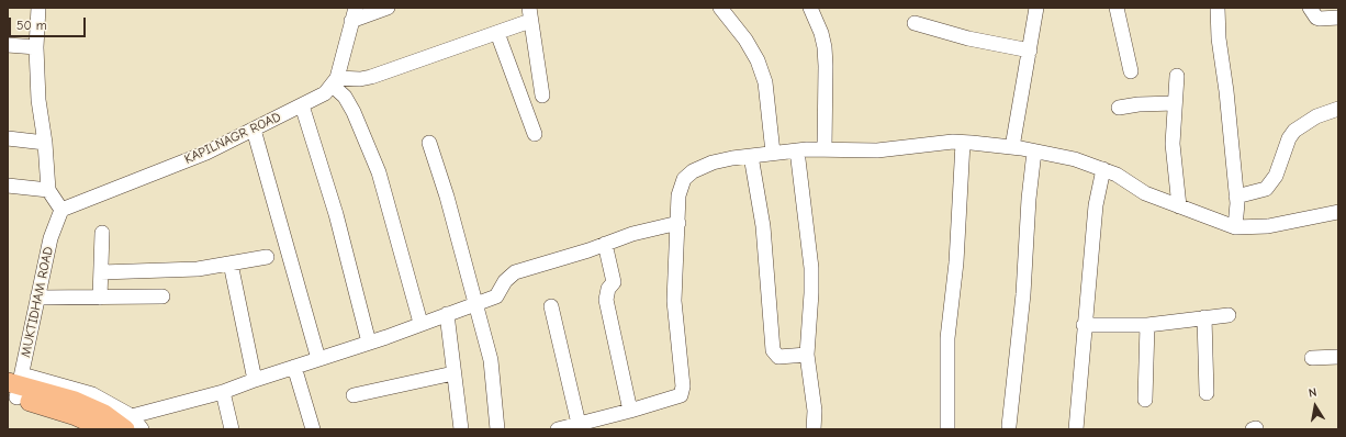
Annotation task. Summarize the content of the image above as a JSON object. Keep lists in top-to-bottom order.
{
  "streets": {
    "street": ["KAPILNAGR ROAD", "MUKTIDHAM ROAD"]
  },
  "crossings": [
    ["KAPILNAGR ROAD", "MUKTIDHAM ROAD"]
  ],
  "scale_bar": "50 m",
  "north": "top"
}
